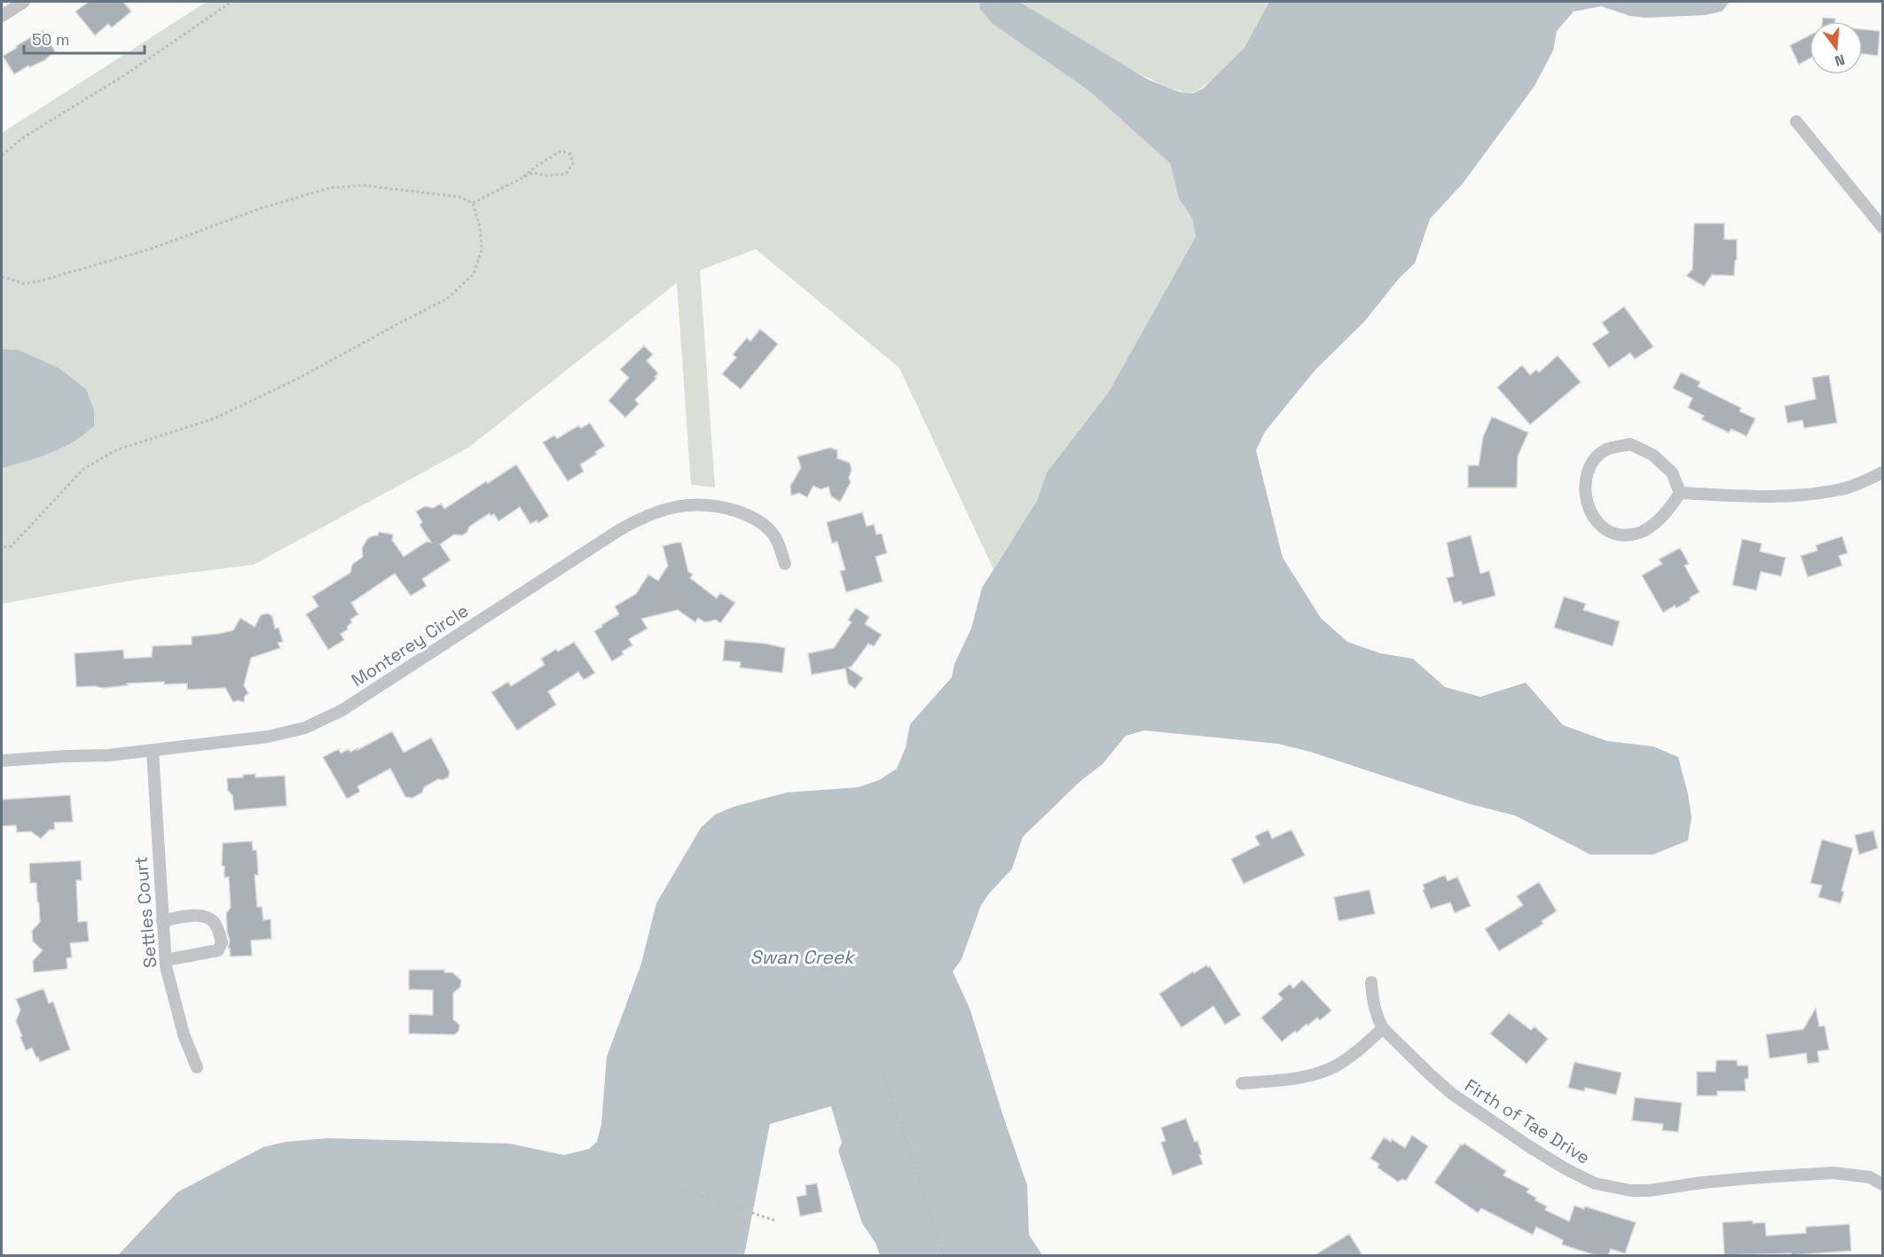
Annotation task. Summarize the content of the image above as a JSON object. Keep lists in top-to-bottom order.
{
  "streets": {
    "street": ["Monterey Circle", "Settles Court", "Firth of Tae Drive"]
  },
  "crossings": [
    ["Monterey Circle", "Settles Court"]
  ],
  "water": ["Swan Creek"],
  "scale_bar": "50 m",
  "north": "bottom"
}
